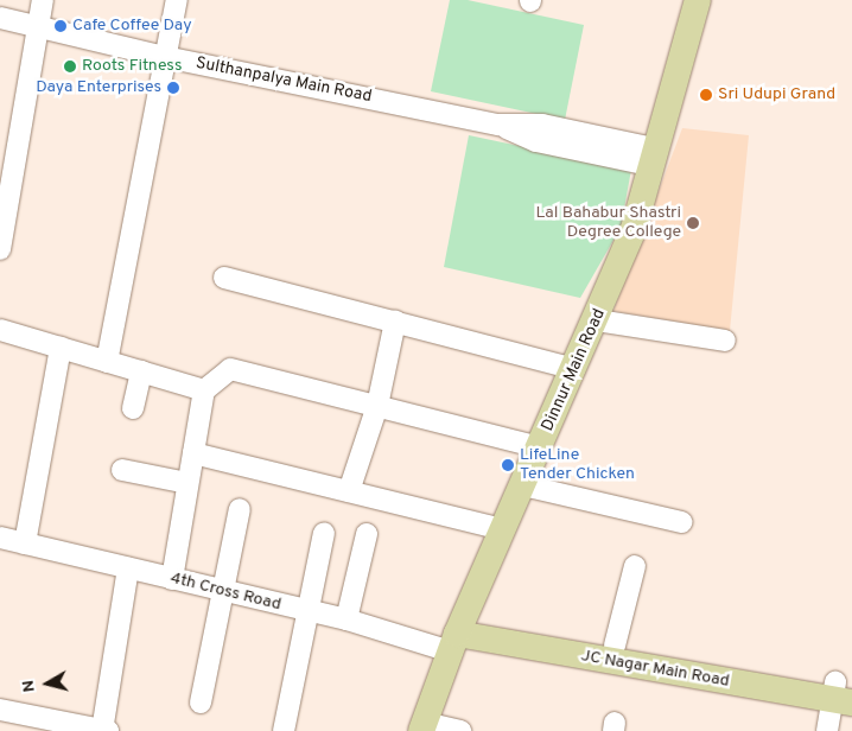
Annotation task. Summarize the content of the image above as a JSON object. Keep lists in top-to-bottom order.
{
  "streets": {
    "main road": ["Dinnur Main Road", "JC Nagar Main Road"],
    "street": ["Sulthanpalya Main Road", "4th Cross Road"]
  },
  "crossings": [
    ["Sulthanpalya Main Road", "Dinnur Main Road"],
    ["Dinnur Main Road", "4th Cross Road"],
    ["Dinnur Main Road", "JC Nagar Main Road"],
    ["4th Cross Road", "JC Nagar Main Road"]
  ],
  "places": [
    "Cafe Coffee Day",
    "Roots Fitness",
    "Daya Enterprises",
    "Sri Udupi Grand",
    "Lal Bahabur Shastri Degree College",
    "LifeLine Tender Chicken"
  ],
  "north": "left"
}
